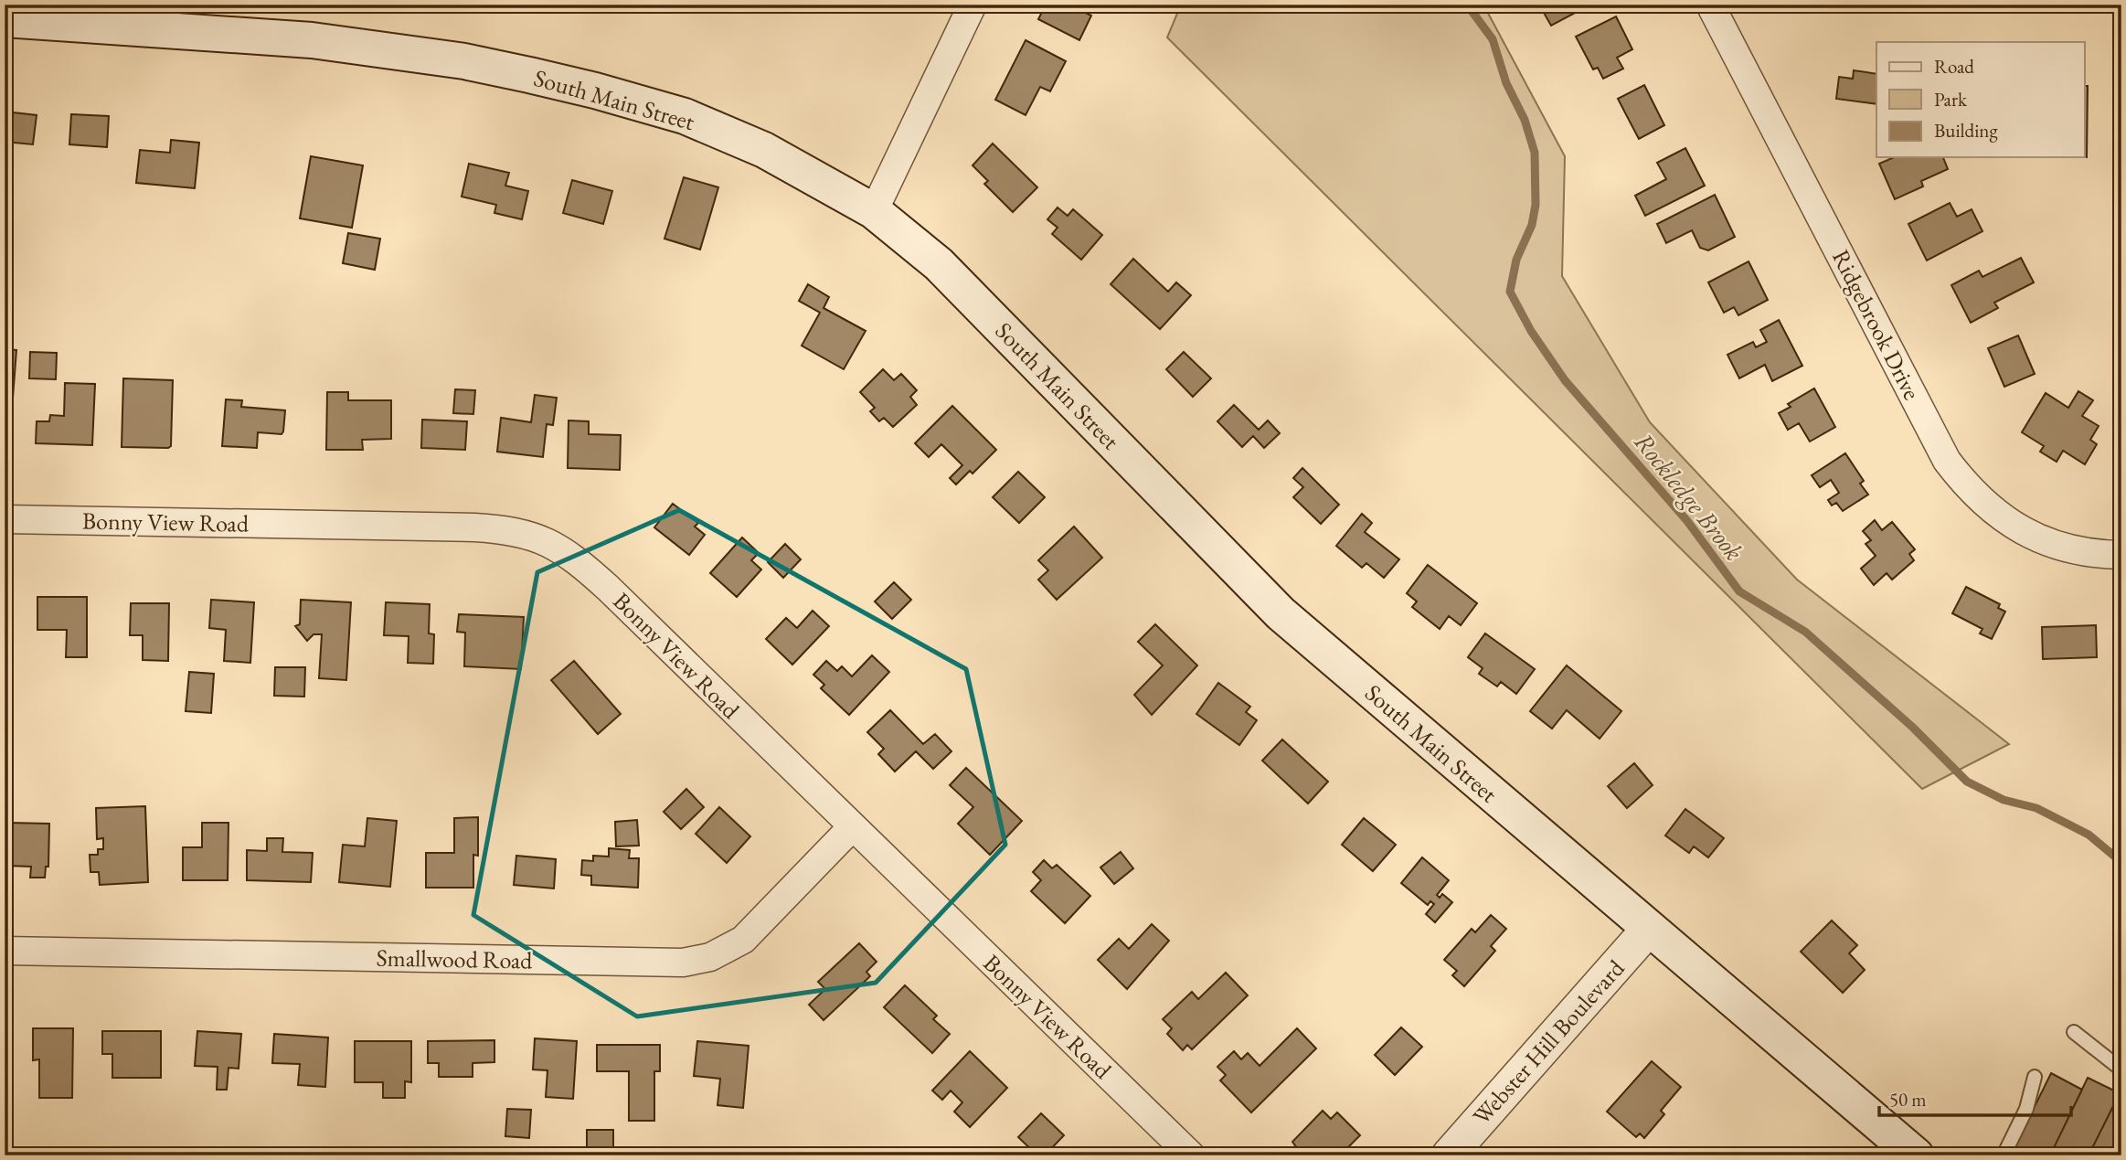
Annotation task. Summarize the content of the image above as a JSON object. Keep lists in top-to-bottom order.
{
  "streets": {
    "main road": ["South Main Street"],
    "street": [
      "Ridgebrook Drive",
      "Bonny View Road",
      "Smallwood Road",
      "Webster Hill Boulevard"
    ]
  },
  "crossings": [
    ["South Main Street", "Webster Hill Boulevard"],
    ["Bonny View Road", "Smallwood Road"]
  ],
  "water": ["Rockledge Brook"],
  "legend": ["Road", "Park", "Building"],
  "scale_bar": "50 m"
}
